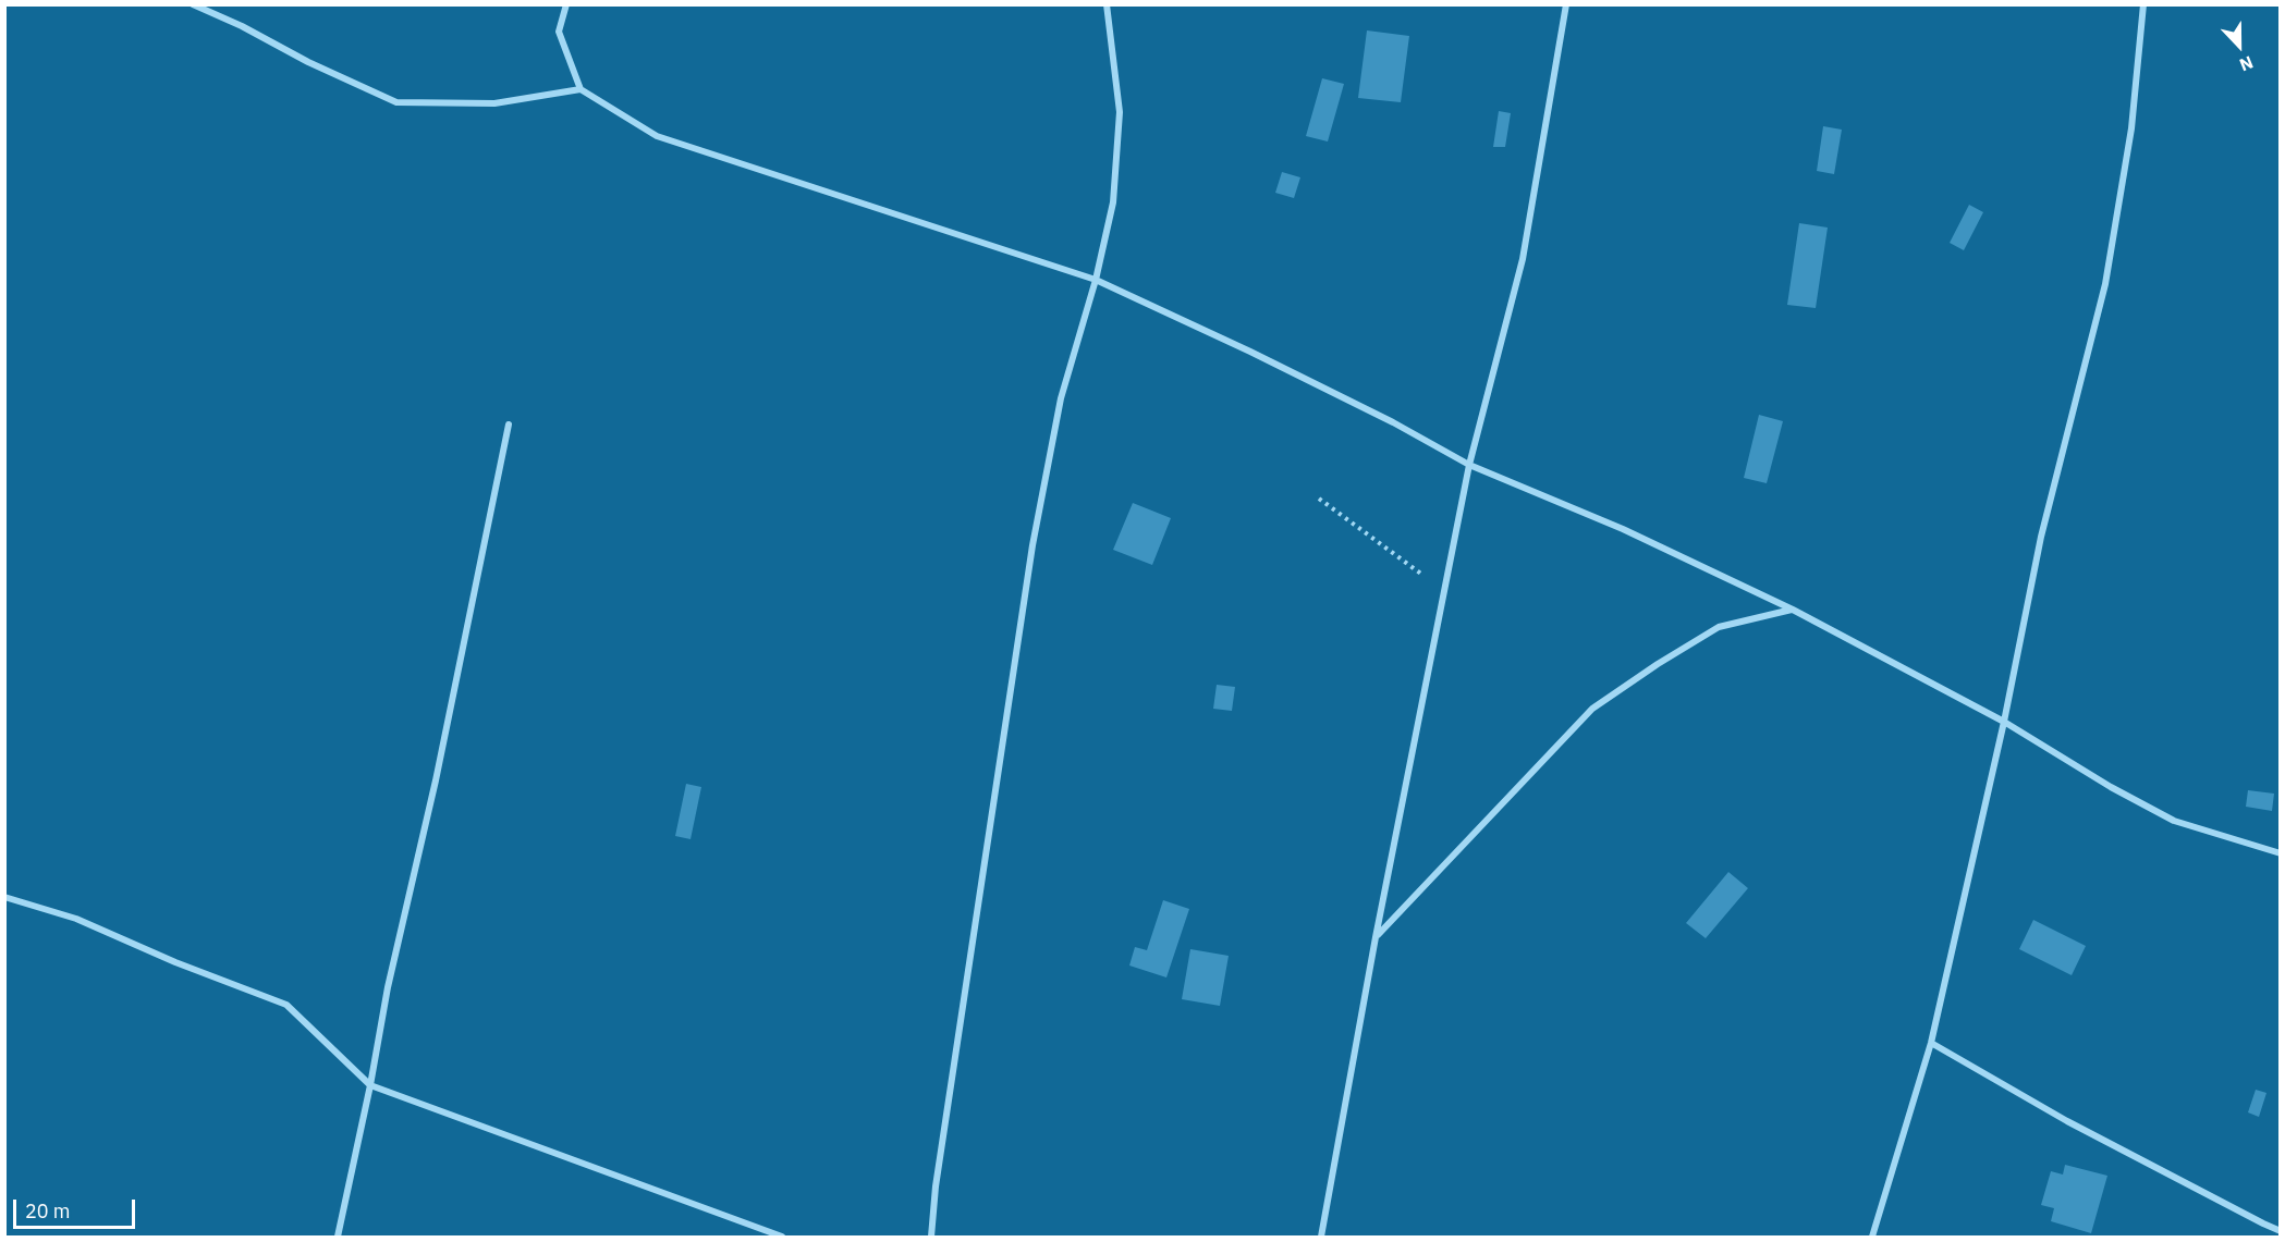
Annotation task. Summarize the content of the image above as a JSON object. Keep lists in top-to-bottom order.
{
  "scale_bar": "20 m",
  "north": "bottom"
}
